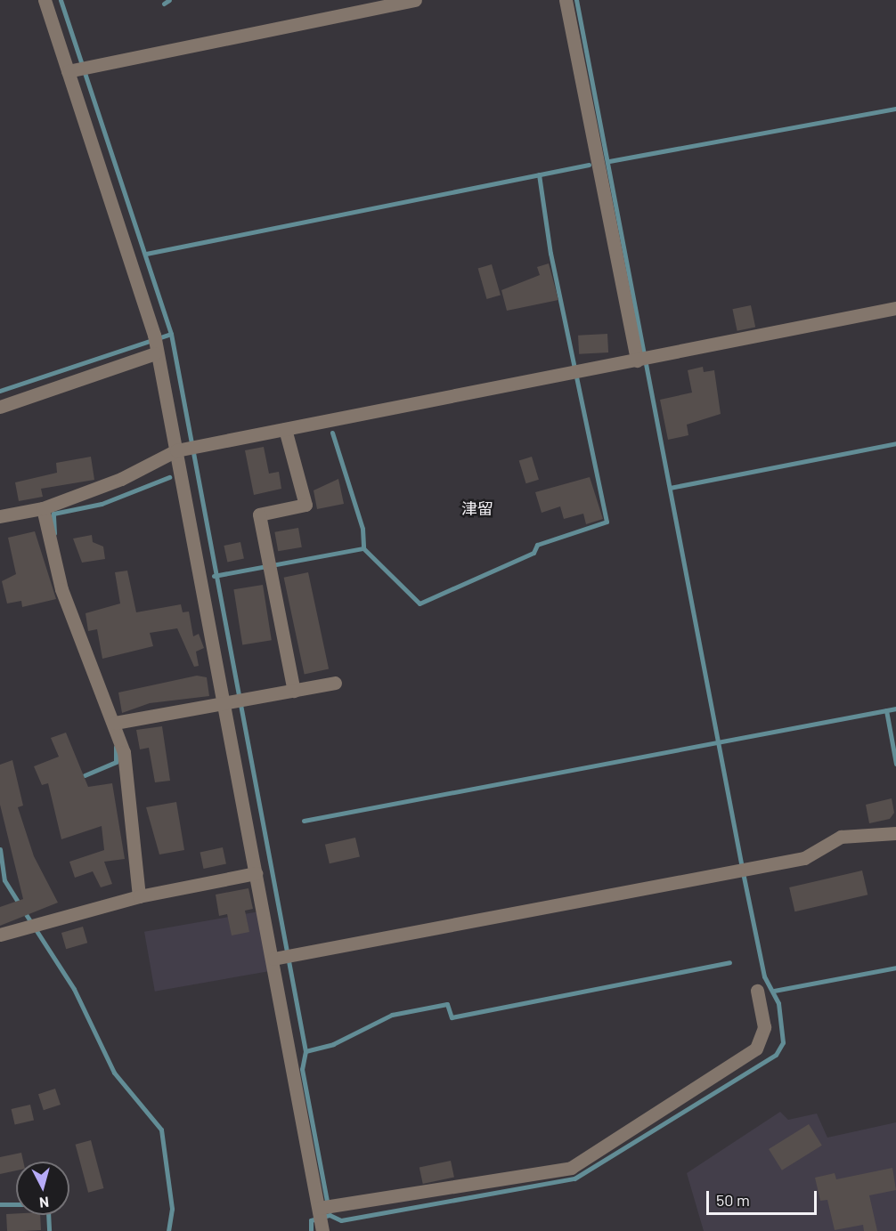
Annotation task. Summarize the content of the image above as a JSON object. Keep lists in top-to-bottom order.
{
  "districts": ["津留"],
  "scale_bar": "50 m",
  "north": "bottom"
}
